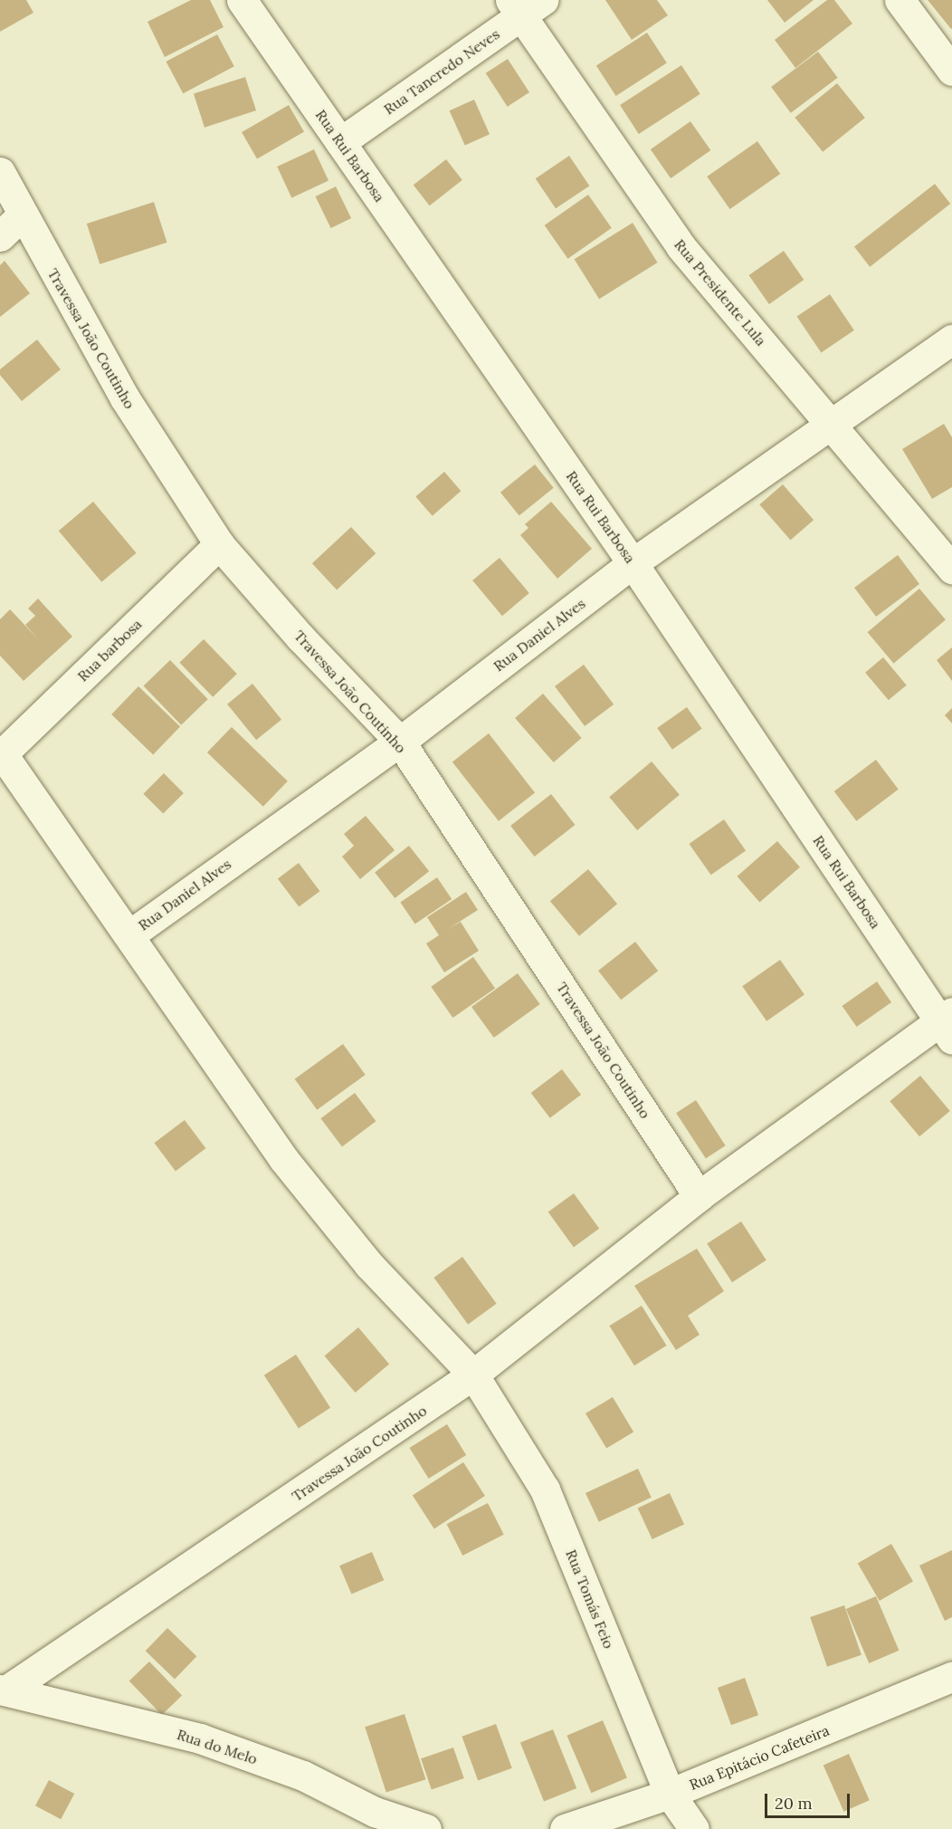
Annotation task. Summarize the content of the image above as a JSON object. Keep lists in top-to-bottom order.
{
  "streets": {
    "street": [
      "Rua Tancredo Neves",
      "Rua Rui Barbosa",
      "Rua Presidente Lula",
      "Travessa João Coutinho",
      "Rua Daniel Alves",
      "Rua barbosa",
      "Rua Tomás Feio",
      "Rua do Melo",
      "Rua Epitácio Cafeteira"
    ]
  },
  "crossings": [
    ["Rua Tancredo Neves", "Rua Rui Barbosa"],
    ["Rua Tancredo Neves", "Rua Presidente Lula"],
    ["Rua Rui Barbosa", "Travessa João Coutinho"],
    ["Rua Rui Barbosa", "Rua Daniel Alves"],
    ["Rua Presidente Lula", "Rua Daniel Alves"],
    ["Travessa João Coutinho", "Rua Daniel Alves"],
    ["Travessa João Coutinho", "Rua barbosa"],
    ["Travessa João Coutinho", "Rua Tomás Feio"],
    ["Travessa João Coutinho", "Rua do Melo"],
    ["Rua Daniel Alves", "Rua Tomás Feio"],
    ["Rua barbosa", "Rua Tomás Feio"],
    ["Rua Tomás Feio", "Rua Epitácio Cafeteira"]
  ],
  "scale_bar": "20 m"
}
